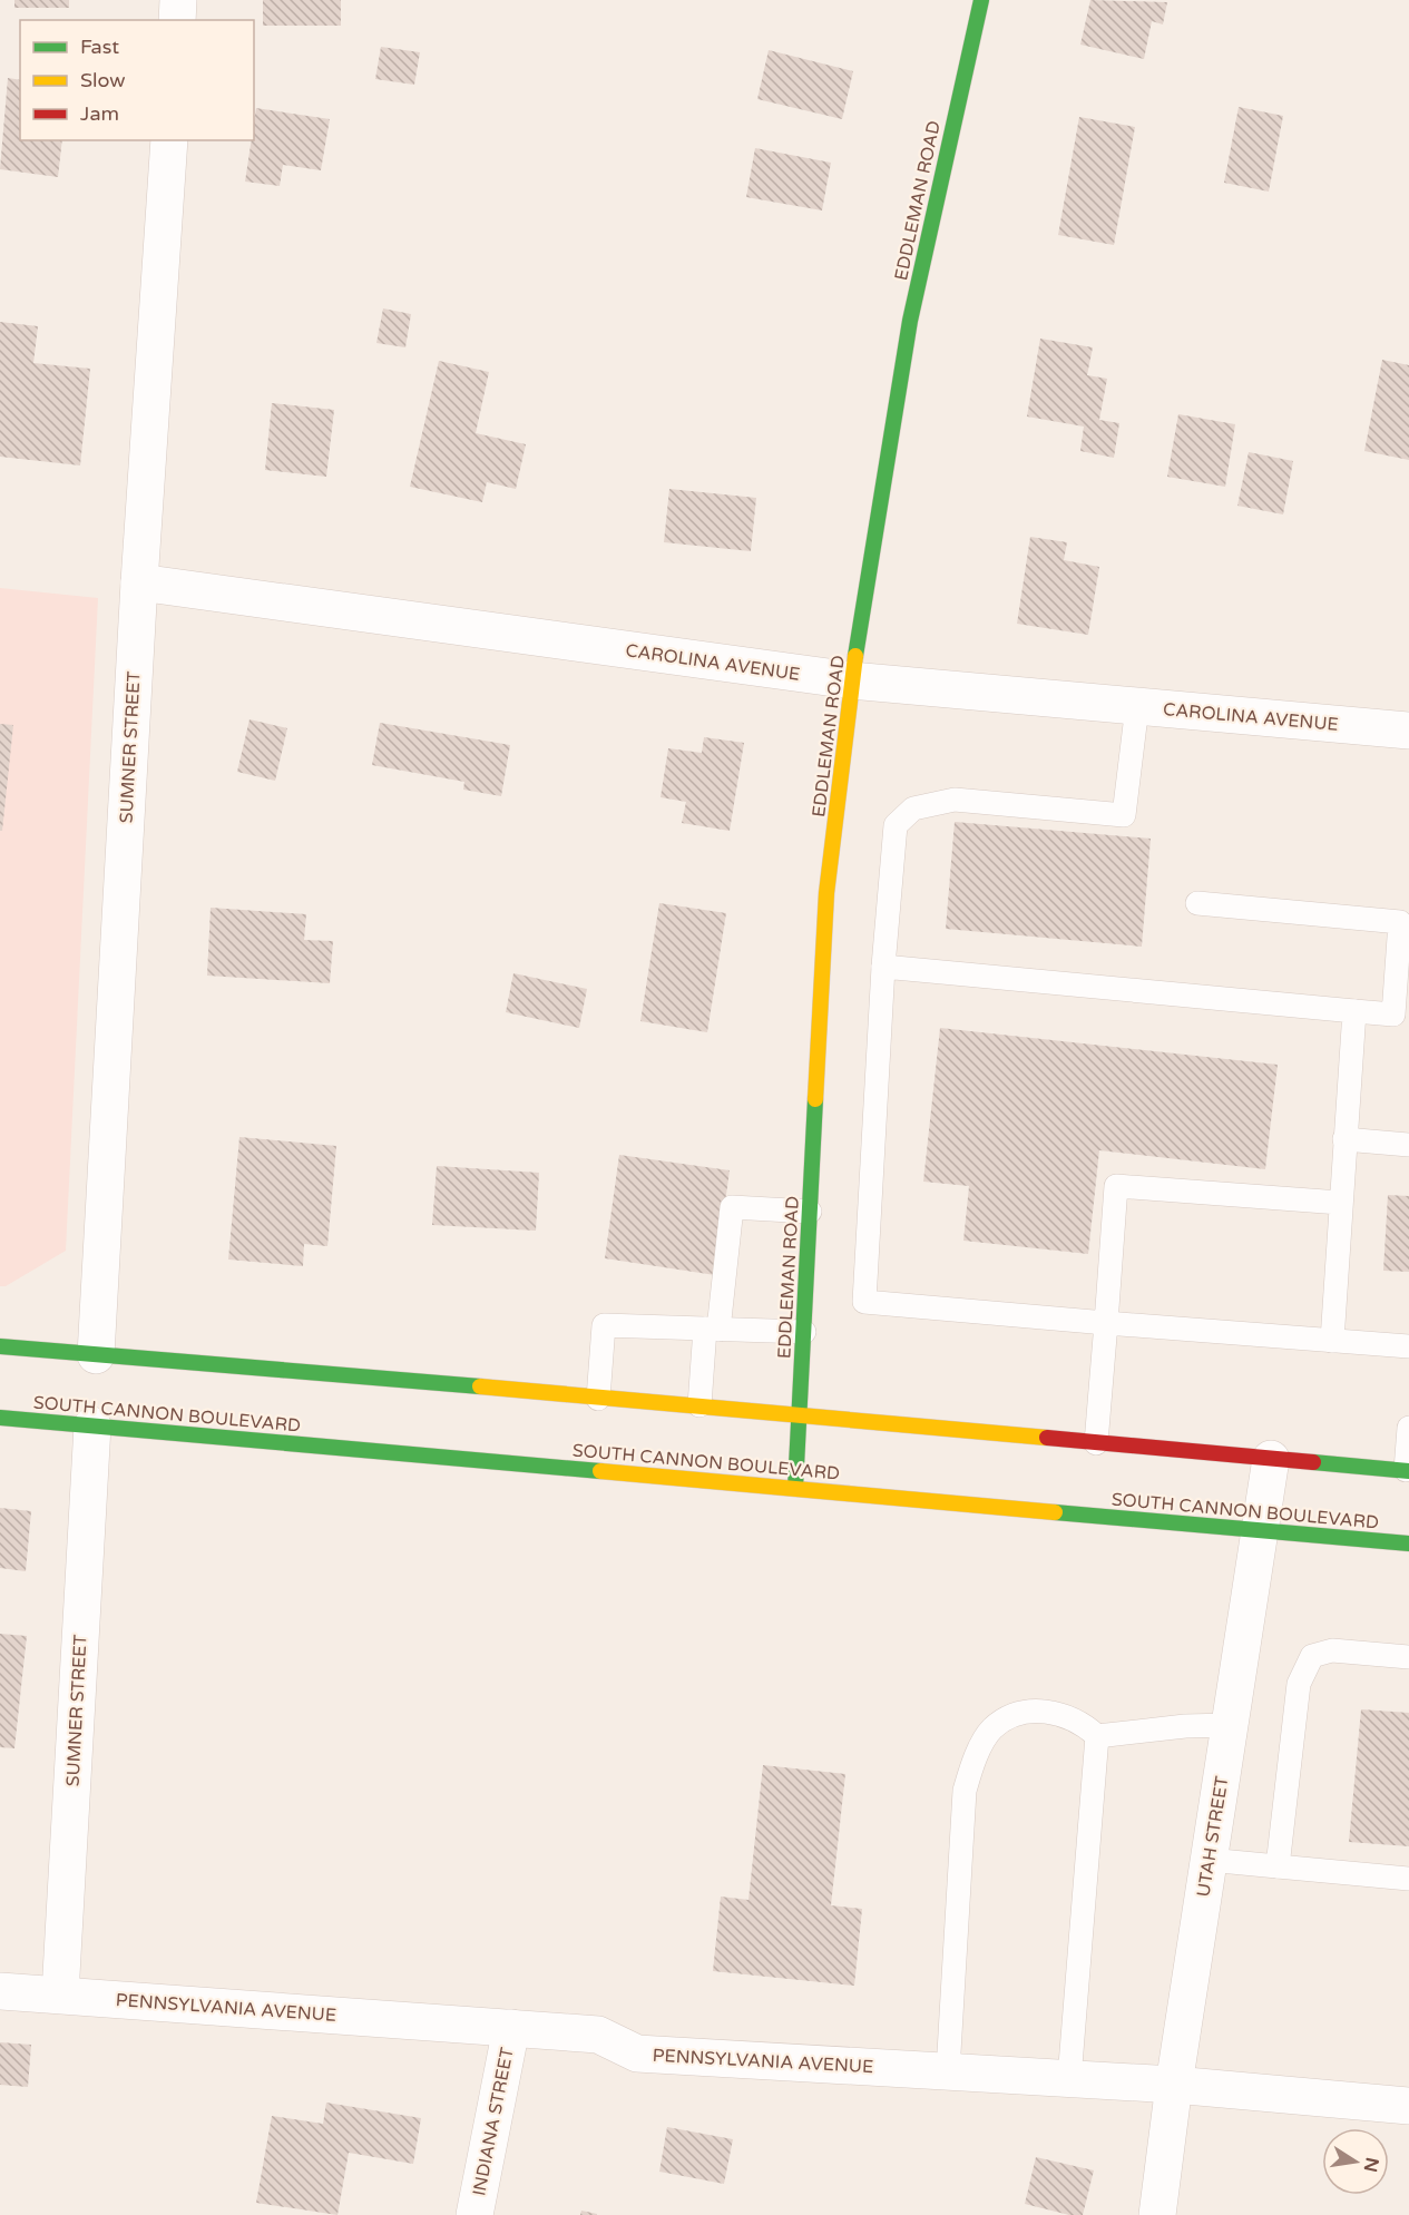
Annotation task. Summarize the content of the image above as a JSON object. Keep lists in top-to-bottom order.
{
  "streets": {
    "main road": ["EDDLEMAN ROAD", "SOUTH CANNON BOULEVARD"],
    "street": [
      "CAROLINA AVENUE",
      "SUMNER STREET",
      "UTAH STREET",
      "PENNSYLVANIA AVENUE",
      "INDIANA STREET"
    ]
  },
  "crossings": [
    ["EDDLEMAN ROAD", "CAROLINA AVENUE"],
    ["EDDLEMAN ROAD", "SOUTH CANNON BOULEVARD"],
    ["CAROLINA AVENUE", "SUMNER STREET"],
    ["SUMNER STREET", "SOUTH CANNON BOULEVARD"],
    ["SUMNER STREET", "PENNSYLVANIA AVENUE"],
    ["SOUTH CANNON BOULEVARD", "UTAH STREET"],
    ["UTAH STREET", "PENNSYLVANIA AVENUE"],
    ["PENNSYLVANIA AVENUE", "INDIANA STREET"]
  ],
  "legend": ["Fast", "Slow", "Jam"],
  "north": "right"
}
